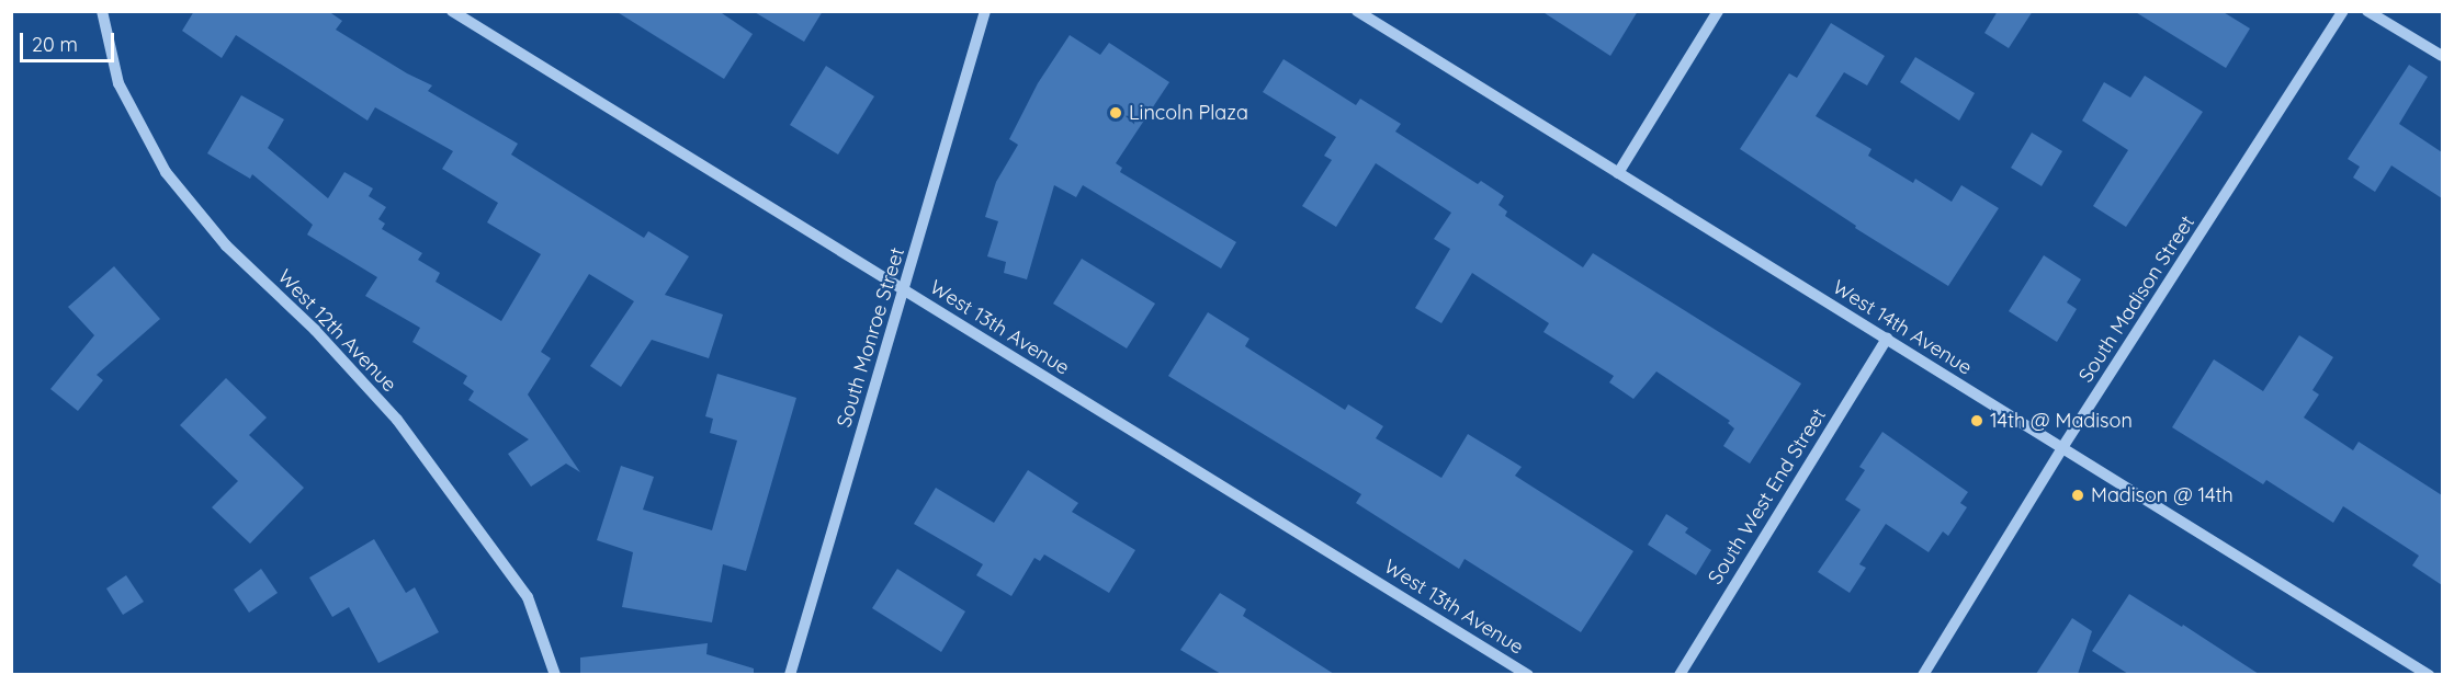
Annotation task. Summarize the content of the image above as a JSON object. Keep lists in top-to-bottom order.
{
  "streets": {
    "street": [
      "South Madison Street",
      "West 13th Avenue",
      "West 14th Avenue",
      "West 12th Avenue",
      "South Monroe Street",
      "South West End Street"
    ]
  },
  "crossings": [
    ["South Madison Street", "West 14th Avenue"],
    ["West 13th Avenue", "South Monroe Street"],
    ["West 14th Avenue", "South West End Street"]
  ],
  "places": ["Lincoln Plaza", "14th @ Madison", "Madison @ 14th"],
  "scale_bar": "20 m"
}
